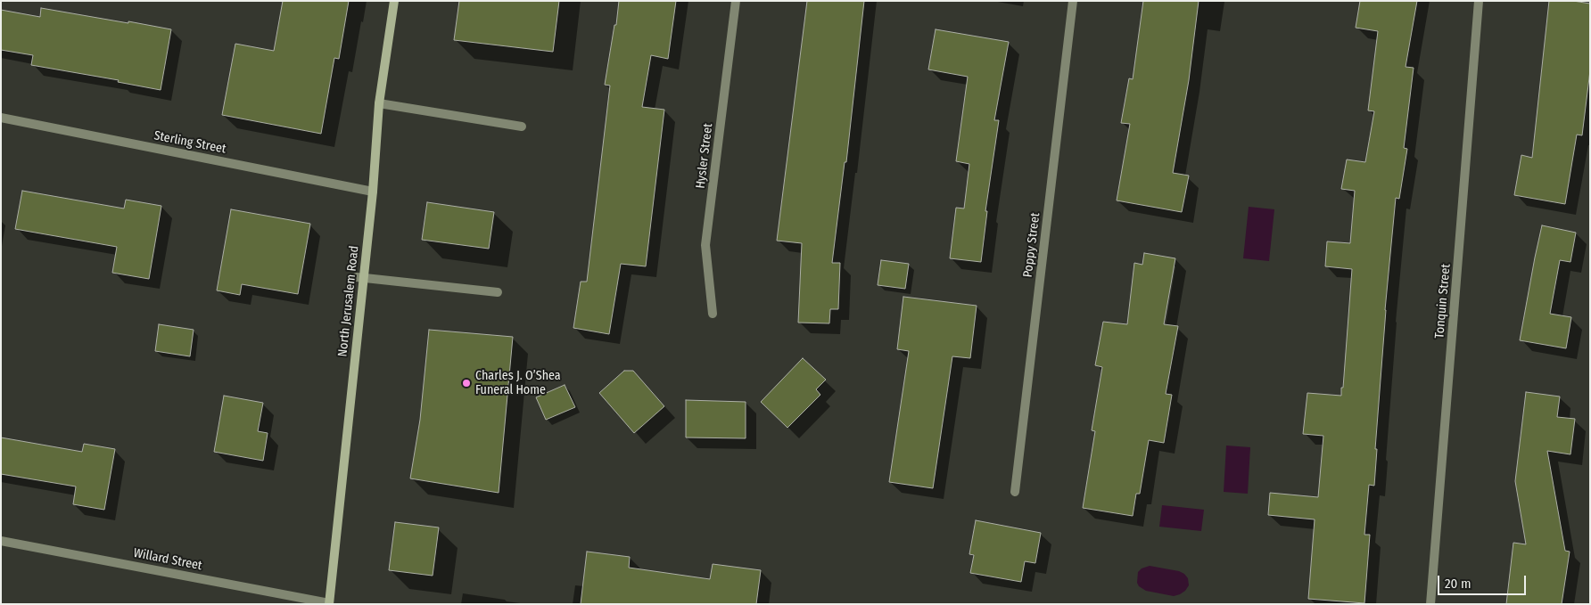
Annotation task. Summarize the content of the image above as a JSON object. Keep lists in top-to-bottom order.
{
  "streets": {
    "main road": ["North Jerusalem Road"],
    "street": [
      "Sterling Street",
      "Hysler Street",
      "Poppy Street",
      "Tonquin Street",
      "Willard Street"
    ]
  },
  "crossings": [
    ["Sterling Street", "North Jerusalem Road"],
    ["North Jerusalem Road", "Willard Street"]
  ],
  "places": ["Charles J. O’Shea Funeral Home"],
  "scale_bar": "20 m"
}
